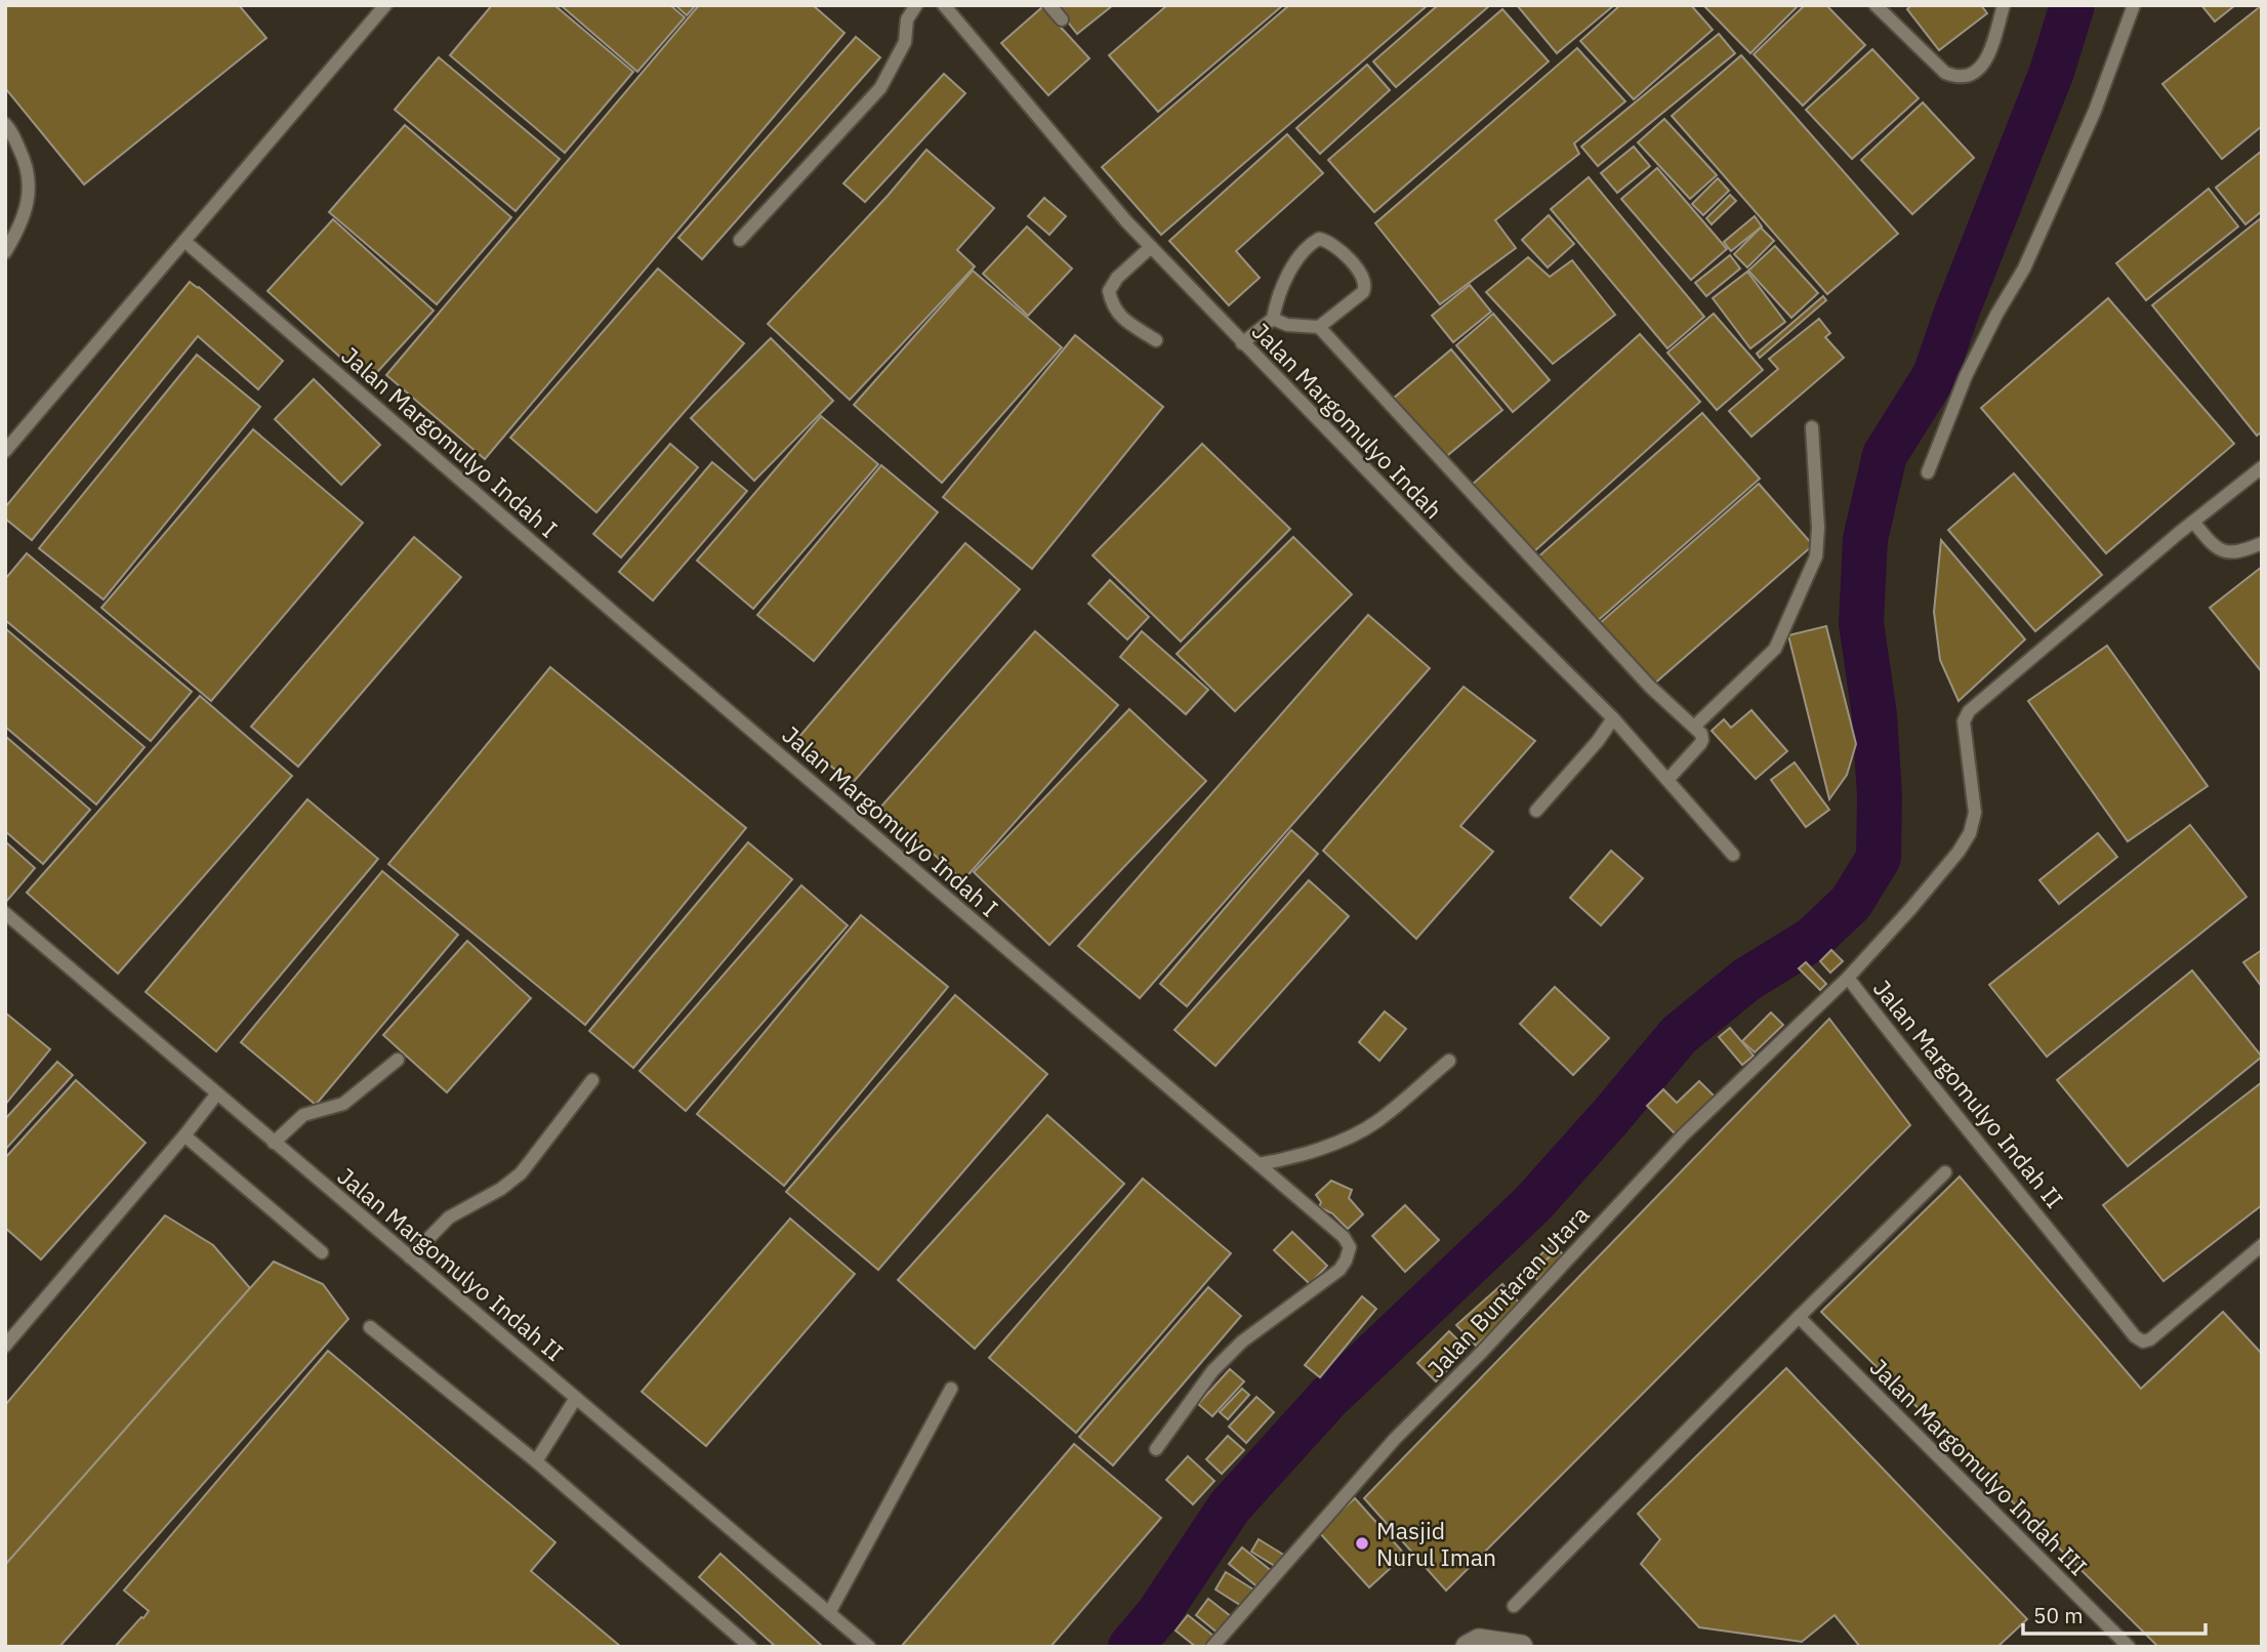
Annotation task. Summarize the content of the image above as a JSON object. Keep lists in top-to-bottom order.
{
  "streets": {
    "lane": [
      "Jalan Margomulyo Indah",
      "Jalan Margomulyo Indah I",
      "Jalan Margomulyo Indah II",
      "Jalan Buntaran Utara",
      "Jalan Margomulyo Indah III"
    ]
  },
  "crossings": [
    ["Jalan Margomulyo Indah II", "Jalan Buntaran Utara"]
  ],
  "places": ["Masjid Nurul Iman"],
  "scale_bar": "50 m"
}
